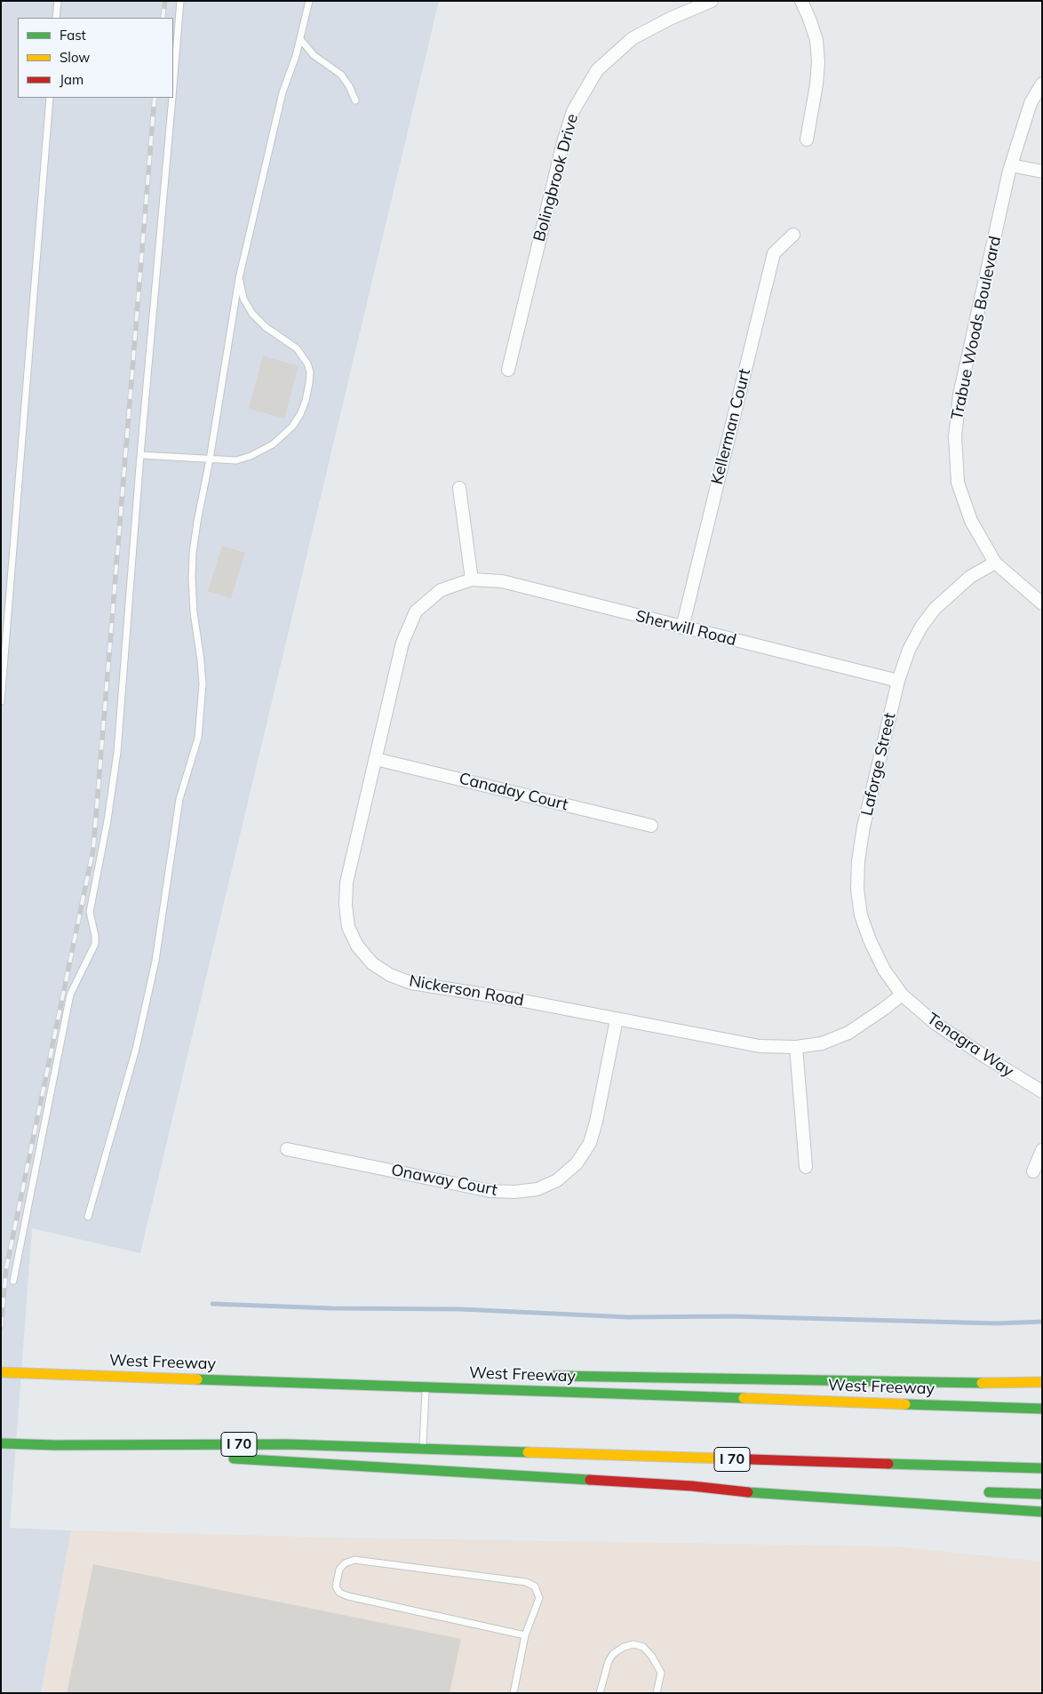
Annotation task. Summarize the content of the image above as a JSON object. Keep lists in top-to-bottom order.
{
  "streets": {
    "highway": ["West Freeway", "I 70"],
    "street": [
      "Bolingbrook Drive",
      "Trabue Woods Boulevard",
      "Kellerman Court",
      "Sherwill Road",
      "Laforge Street",
      "Canaday Court",
      "Nickerson Road",
      "Tenagra Way",
      "Onaway Court"
    ]
  },
  "crossings": [
    ["Trabue Woods Boulevard", "Laforge Street"],
    ["Kellerman Court", "Sherwill Road"],
    ["Sherwill Road", "Laforge Street"],
    ["Sherwill Road", "Nickerson Road"],
    ["Laforge Street", "Nickerson Road"],
    ["Laforge Street", "Tenagra Way"],
    ["Canaday Court", "Nickerson Road"],
    ["Nickerson Road", "Tenagra Way"],
    ["Nickerson Road", "Onaway Court"]
  ],
  "legend": ["Fast", "Slow", "Jam"]
}
